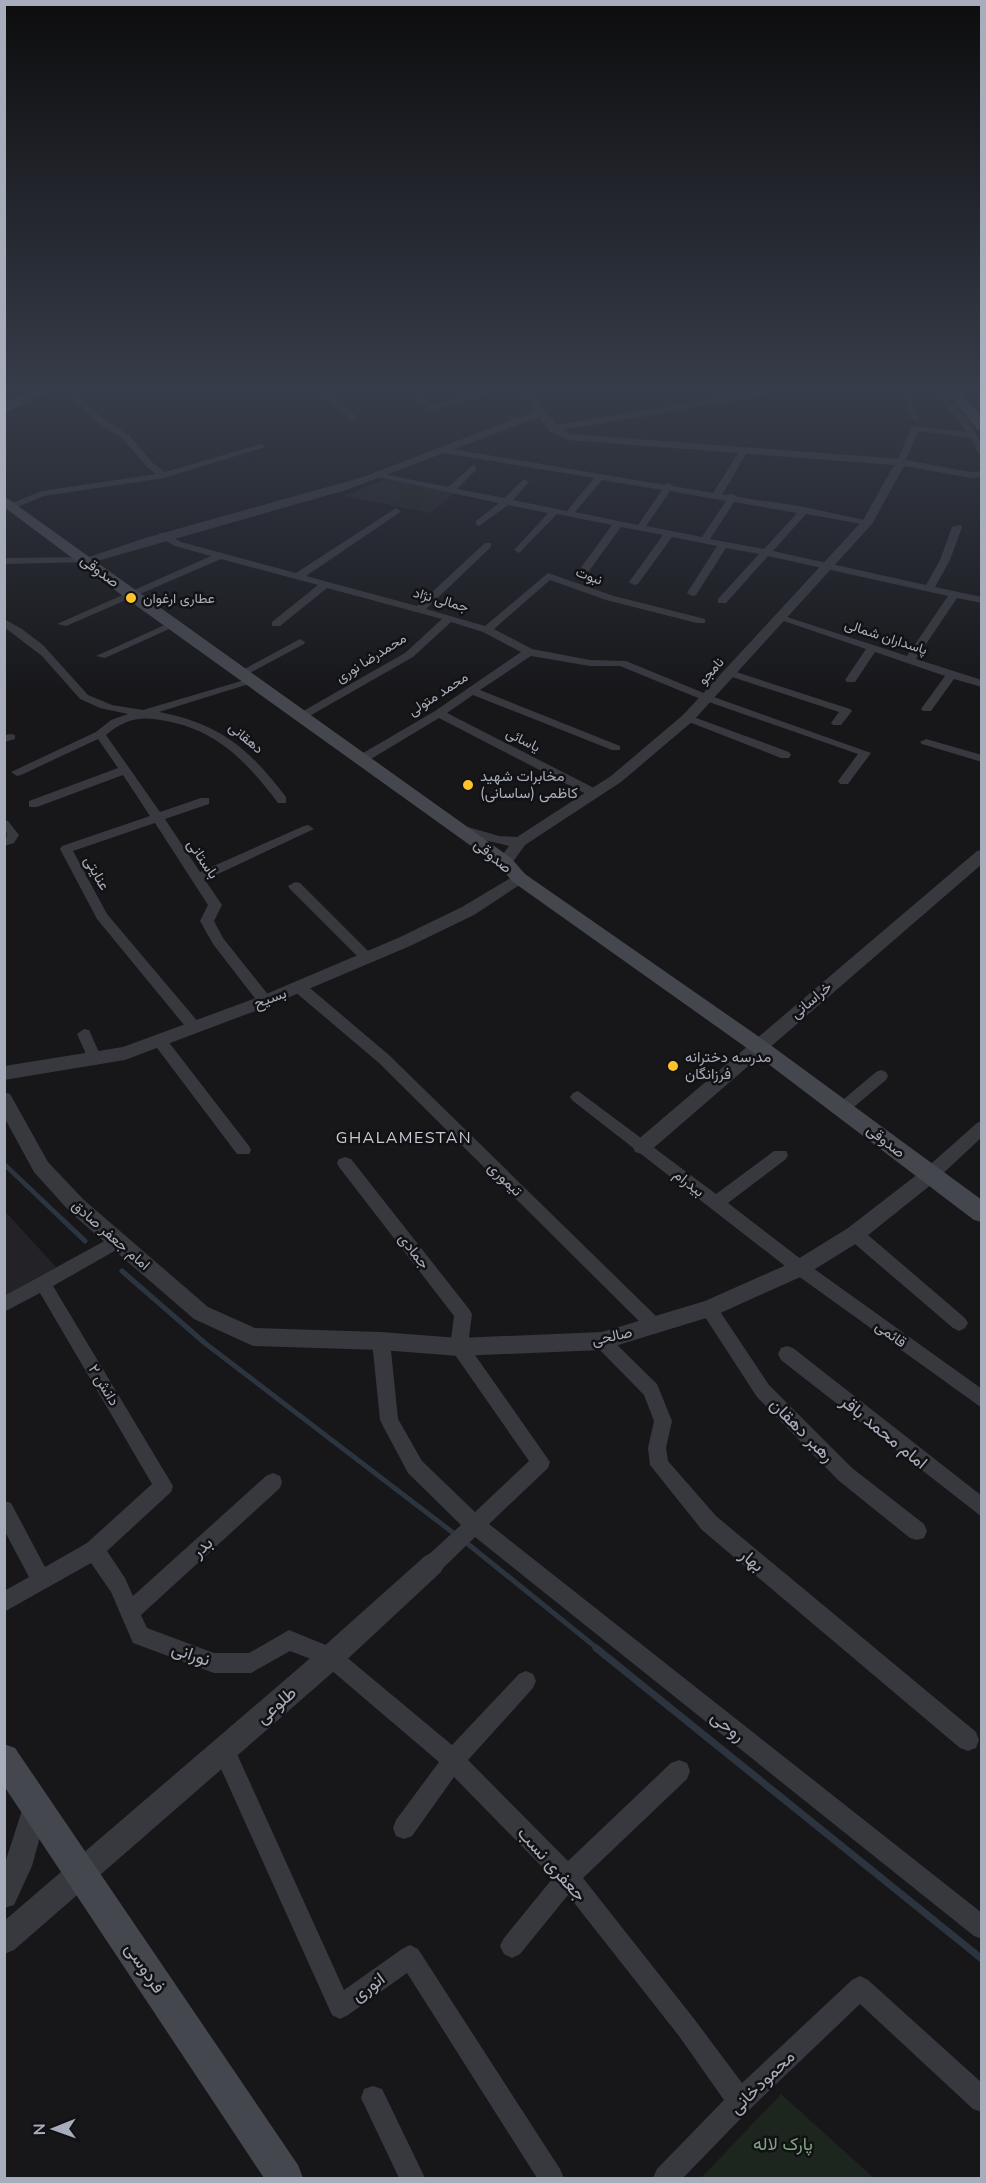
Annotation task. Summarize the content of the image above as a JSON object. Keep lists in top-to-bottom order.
{
  "streets": {
    "main road": ["صدوقی", "فردوسی"],
    "street": [
      "نبوت",
      "جمالی نژاد",
      "پاسداران شمالی",
      "محمدرضا نوری",
      "نامجو",
      "محمد متولی",
      "دهقانی",
      "یاسائی",
      "باستانی",
      "عنایتی",
      "بسیح",
      "خراسانی",
      "تیموری",
      "بیدرام",
      "امام جعفر صادق",
      "جمادی",
      "قائمی",
      "صالحی",
      "دانش ۲",
      "رهبر دهقان",
      "امام محمد باقر",
      "بدر",
      "بهار",
      "نورانی",
      "طلوعی",
      "روحی",
      "جعفری نسب",
      "انوری",
      "محمودخانی"
    ]
  },
  "crossings": [
    ["صدوقی", "محمدرضا نوری"],
    ["صدوقی", "نامجو"],
    ["صدوقی", "محمد متولی"],
    ["صدوقی", "بسیح"],
    ["صدوقی", "خراسانی"],
    ["صدوقی", "صالحی"],
    ["نبوت", "جمالی نژاد"],
    ["جمالی نژاد", "محمدرضا نوری"],
    ["جمالی نژاد", "نامجو"],
    ["جمالی نژاد", "محمد متولی"],
    ["پاسداران شمالی", "نامجو"],
    ["نامجو", "یاسائی"],
    ["محمد متولی", "یاسائی"],
    ["باستانی", "عنایتی"],
    ["باستانی", "بسیح"],
    ["عنایتی", "بسیح"],
    ["بسیح", "تیموری"],
    ["خراسانی", "بیدرام"],
    ["تیموری", "صالحی"],
    ["بیدرام", "قائمی"],
    ["بیدرام", "صالحی"],
    ["امام جعفر صادق", "صالحی"],
    ["جمادی", "صالحی"],
    ["جمادی", "طلوعی"],
    ["قائمی", "صالحی"],
    ["صالحی", "رهبر دهقان"],
    ["صالحی", "بهار"],
    ["صالحی", "طلوعی"],
    ["صالحی", "روحی"],
    ["دانش ۲", "نورانی"],
    ["بدر", "نورانی"],
    ["نورانی", "طلوعی"],
    ["نورانی", "جعفری نسب"],
    ["طلوعی", "روحی"],
    ["طلوعی", "جعفری نسب"],
    ["طلوعی", "فردوسی"],
    ["طلوعی", "انوری"],
    ["جعفری نسب", "محمودخانی"]
  ],
  "districts": ["GHALAMESTAN"],
  "parks": ["پارک لاله"],
  "places": ["عطاری ارغوان", "مخابرات شهید کاظمی (ساسانی)", "مدرسه دخترانه فرزانگان"],
  "north": "left"
}
